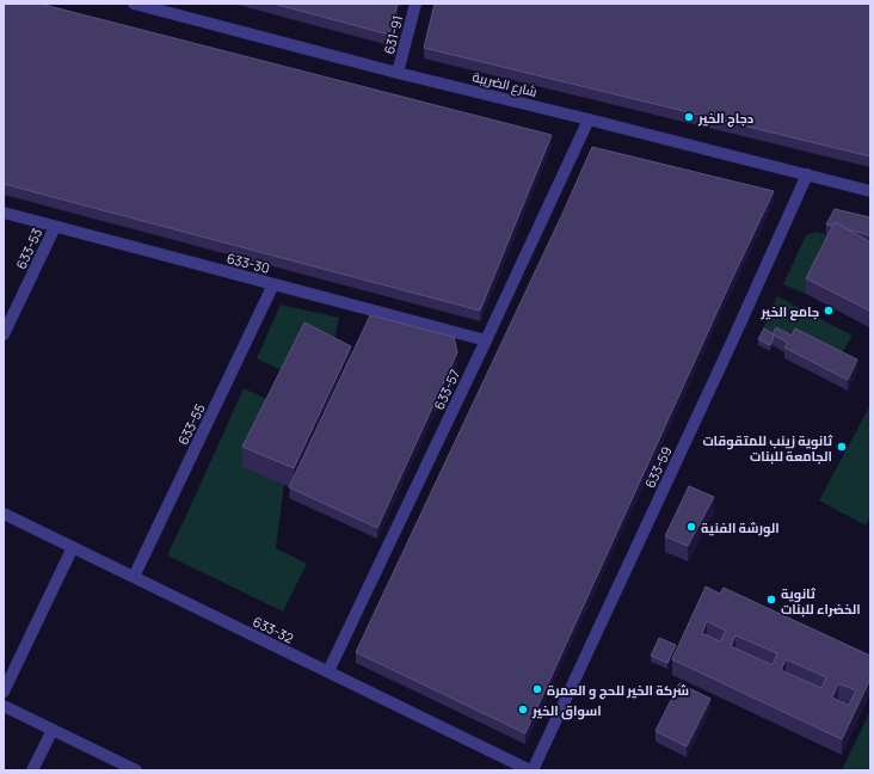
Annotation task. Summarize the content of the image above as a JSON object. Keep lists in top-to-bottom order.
{
  "streets": {
    "street": [
      "631-91",
      "شارع الضريبة",
      "633-53",
      "633-30",
      "633-57",
      "633-55",
      "633-59",
      "633-32"
    ]
  },
  "crossings": [
    ["631-91", "شارع الضريبة"],
    ["شارع الضريبة", "633-57"],
    ["شارع الضريبة", "633-59"],
    ["633-53", "633-30"],
    ["633-30", "633-57"],
    ["633-30", "633-55"],
    ["633-57", "633-32"],
    ["633-55", "633-32"],
    ["633-59", "633-32"]
  ],
  "places": [
    "دجاج الخير",
    "جامع الخير",
    "ثانوية زينب للمتقوقات الجامعة للبنات",
    "الورشة الفنية",
    "ثانوية الخضراء للبنات",
    "شركة الخير للحج و العمرة",
    "اسواق الخير"
  ]
}
